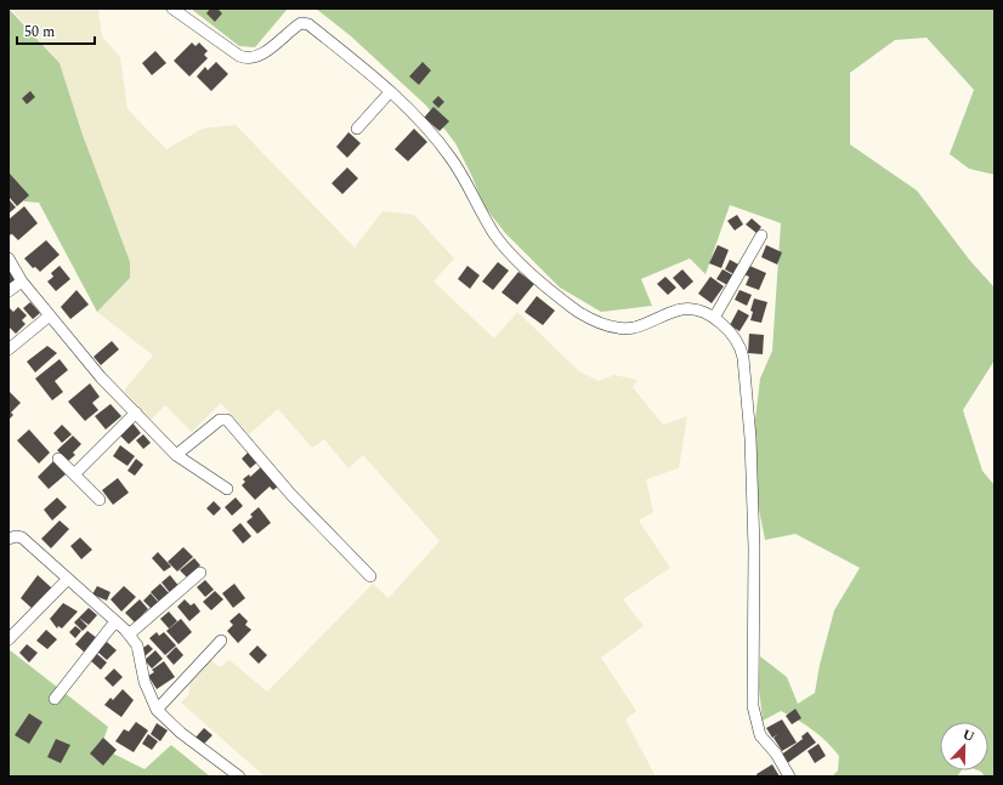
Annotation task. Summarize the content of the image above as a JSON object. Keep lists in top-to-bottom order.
{
  "scale_bar": "50 m",
  "north": "top"
}
